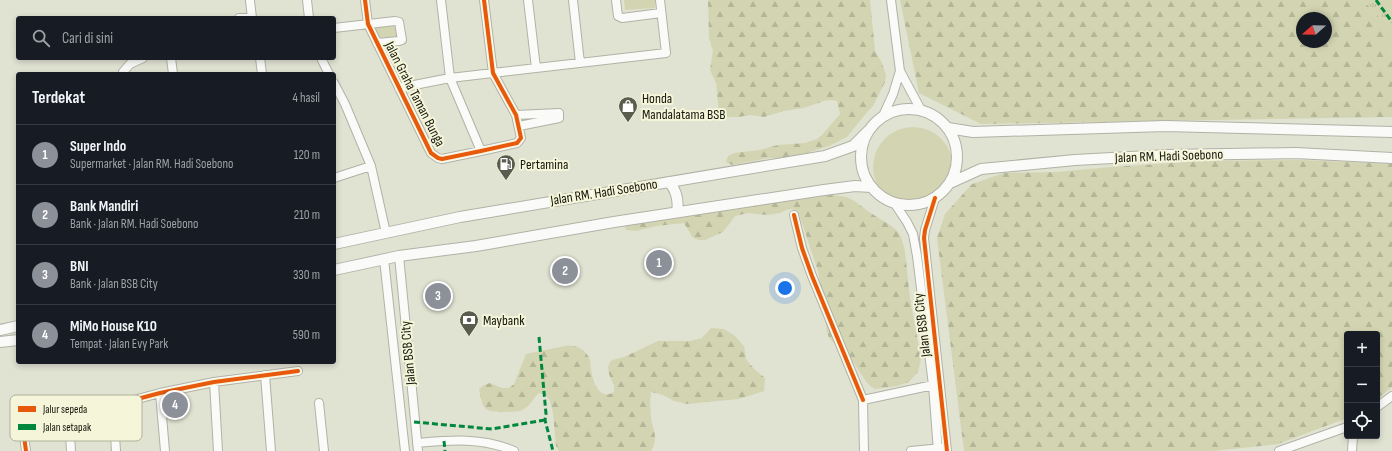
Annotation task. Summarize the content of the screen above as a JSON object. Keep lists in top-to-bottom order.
{
  "streets": {
    "main road": ["Jalan RM. Hadi Soebono"],
    "street": ["Jalan Graha Taman Bunga", "Jalan BSB City"]
  },
  "crossings": [
    ["Jalan RM. Hadi Soebono", "Jalan BSB City"]
  ],
  "places": {
    "shop": ["Honda Mandalatama BSB"],
    "fuel station": ["Pertamina"],
    "bank": ["Maybank"]
  },
  "legend": ["Jalur sepeda", "Jalan setapak"],
  "north": "left",
  "page": {
    "search": "Cari di sini",
    "heading": ["Terdekat", "4 hasil"],
    "list": [
      {
        "mark": "1",
        "name": "Super Indo",
        "note": "Supermarket · Jalan RM. Hadi Soebono",
        "value": "120 m"
      },
      {
        "mark": "2",
        "name": "Bank Mandiri",
        "note": "Bank · Jalan RM. Hadi Soebono",
        "value": "210 m"
      },
      {
        "mark": "3",
        "name": "BNI",
        "note": "Bank · Jalan BSB City",
        "value": "330 m"
      },
      {
        "mark": "4",
        "name": "MiMo House K10",
        "note": "Tempat · Jalan Evy Park",
        "value": "590 m"
      }
    ],
    "pins": [
      "1",
      "2",
      "3",
      "4"
    ],
    "map_buttons": ["+", "−"]
  }
}
